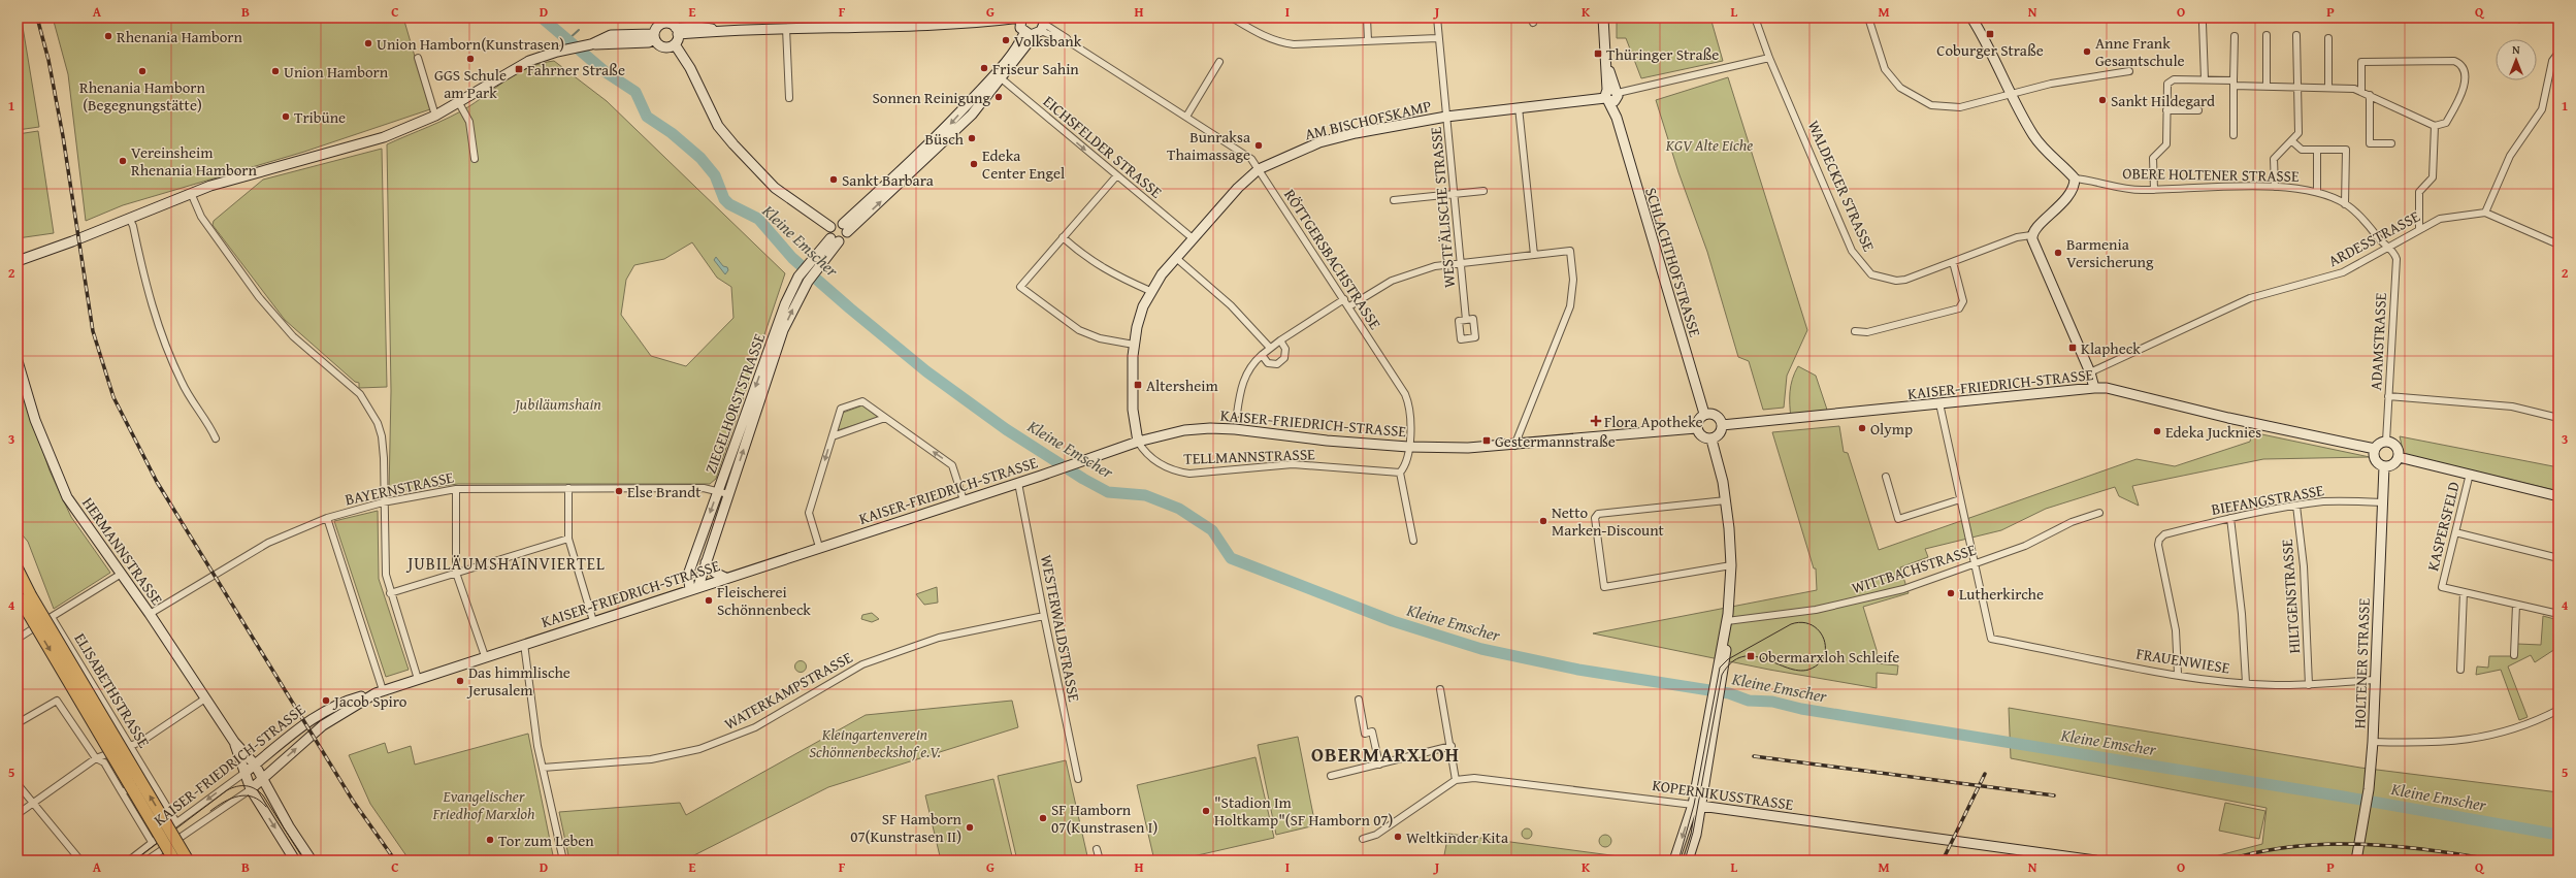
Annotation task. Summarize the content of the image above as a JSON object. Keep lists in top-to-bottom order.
{
  "streets": {
    "street": [
      "AM BISCHOFSKAMP",
      "EICHSFELDER STRASSE",
      "OBERE HOLTENER STRASSE",
      "WALDECKER STRASSE",
      "WESTFÄLISCHE STRASSE",
      "ARDESSTRASSE",
      "RÖTTGERSBACHSTRASSE",
      "SCHLACHTHOFSTRASSE",
      "ADAMSTRASSE",
      "KAISER-FRIEDRICH-STRASSE",
      "ZIEGELHORSTSTRASSE",
      "TELLMANNSTRASSE",
      "BAYERNSTRASSE",
      "BIEFANGSTRASSE",
      "KASPERSFELD",
      "HERMANNSTRASSE",
      "WITTBACHSTRASSE",
      "HILTGENSTRASSE",
      "WESTERWALDSTRASSE",
      "FRAUENWIESE",
      "HOLTENER STRASSE",
      "ELISABETHSTRASSE",
      "WATERKAMPSTRASSE",
      "KOPERNIKUSSTRASSE"
    ]
  },
  "crossings": [
    ["AM BISCHOFSKAMP", "EICHSFELDER STRASSE"],
    ["AM BISCHOFSKAMP", "WALDECKER STRASSE"],
    ["AM BISCHOFSKAMP", "WESTFÄLISCHE STRASSE"],
    ["AM BISCHOFSKAMP", "RÖTTGERSBACHSTRASSE"],
    ["AM BISCHOFSKAMP", "SCHLACHTHOFSTRASSE"],
    ["AM BISCHOFSKAMP", "KAISER-FRIEDRICH-STRASSE"],
    ["AM BISCHOFSKAMP", "TELLMANNSTRASSE"],
    ["EICHSFELDER STRASSE", "ZIEGELHORSTSTRASSE"],
    ["OBERE HOLTENER STRASSE", "ARDESSTRASSE"],
    ["OBERE HOLTENER STRASSE", "ADAMSTRASSE"],
    ["ARDESSTRASSE", "ADAMSTRASSE"],
    ["RÖTTGERSBACHSTRASSE", "KAISER-FRIEDRICH-STRASSE"],
    ["SCHLACHTHOFSTRASSE", "KAISER-FRIEDRICH-STRASSE"],
    ["ADAMSTRASSE", "KAISER-FRIEDRICH-STRASSE"],
    ["ADAMSTRASSE", "HOLTENER STRASSE"],
    ["KAISER-FRIEDRICH-STRASSE", "ZIEGELHORSTSTRASSE"],
    ["KAISER-FRIEDRICH-STRASSE", "TELLMANNSTRASSE"],
    ["KAISER-FRIEDRICH-STRASSE", "HERMANNSTRASSE"],
    ["KAISER-FRIEDRICH-STRASSE", "WESTERWALDSTRASSE"],
    ["KAISER-FRIEDRICH-STRASSE", "HOLTENER STRASSE"],
    ["KAISER-FRIEDRICH-STRASSE", "ELISABETHSTRASSE"],
    ["ZIEGELHORSTSTRASSE", "BAYERNSTRASSE"],
    ["BAYERNSTRASSE", "HERMANNSTRASSE"],
    ["BIEFANGSTRASSE", "HILTGENSTRASSE"],
    ["BIEFANGSTRASSE", "FRAUENWIESE"],
    ["BIEFANGSTRASSE", "HOLTENER STRASSE"],
    ["WITTBACHSTRASSE", "FRAUENWIESE"],
    ["HILTGENSTRASSE", "FRAUENWIESE"],
    ["WESTERWALDSTRASSE", "WATERKAMPSTRASSE"],
    ["FRAUENWIESE", "HOLTENER STRASSE"]
  ],
  "one_way": ["EICHSFELDER STRASSE"],
  "districts": ["JUBILÄUMSHAINVIERTEL", "OBERMARXLOH"],
  "water": ["Kleine Emscher"],
  "parks": [
    "KGV Alte Eiche",
    "Jubiläumshain",
    "Kleingartenverein Schönnenbeckshof e.V.",
    "Evangelischer Friedhof Marxloh"
  ],
  "places": {
    "transit": [
      "Coburger Straße",
      "Thüringer Straße",
      "Fahrner Straße",
      "Klapheck",
      "Altersheim",
      "Gestermannstraße",
      "Obermarxloh Schleife"
    ],
    "other": [
      "Rhenania Hamborn",
      "Volksbank",
      "Union Hamborn(Kunstrasen)",
      "Anne Frank Gesamtschule",
      "GGS Schule am Park",
      "Friseur Sahin",
      "Rhenania Hamborn (Begegnungstätte)",
      "Union Hamborn",
      "Sonnen Reinigung",
      "Sankt Hildegard",
      "Tribüne",
      "Büsch",
      "Bunraksa Thaimassage",
      "Vereinsheim Rhenania Hamborn",
      "Edeka Center Engel",
      "Sankt Barbara",
      "Barmenia Versicherung",
      "Olymp",
      "Edeka Jucknies",
      "Else Brandt",
      "Netto Marken-Discount",
      "Lutherkirche",
      "Fleischerei Schönnenbeck",
      "Das himmlische Jerusalem",
      "Jacob Spiro",
      "\"Stadion Im Holtkamp\"(SF Hamborn 07)",
      "SF Hamborn 07(Kunstrasen I)",
      "SF Hamborn 07(Kunstrasen II)",
      "Weltkinder Kita",
      "Tor zum Leben"
    ],
    "health": ["Flora Apotheke"]
  },
  "north": "top",
  "grid": {
    "columns": [
      "A",
      "B",
      "C",
      "D",
      "E",
      "F",
      "G",
      "H",
      "I",
      "J",
      "K",
      "L",
      "M",
      "N",
      "O",
      "P",
      "Q"
    ],
    "rows": [
      "1",
      "2",
      "3",
      "4",
      "5"
    ]
  }
}
